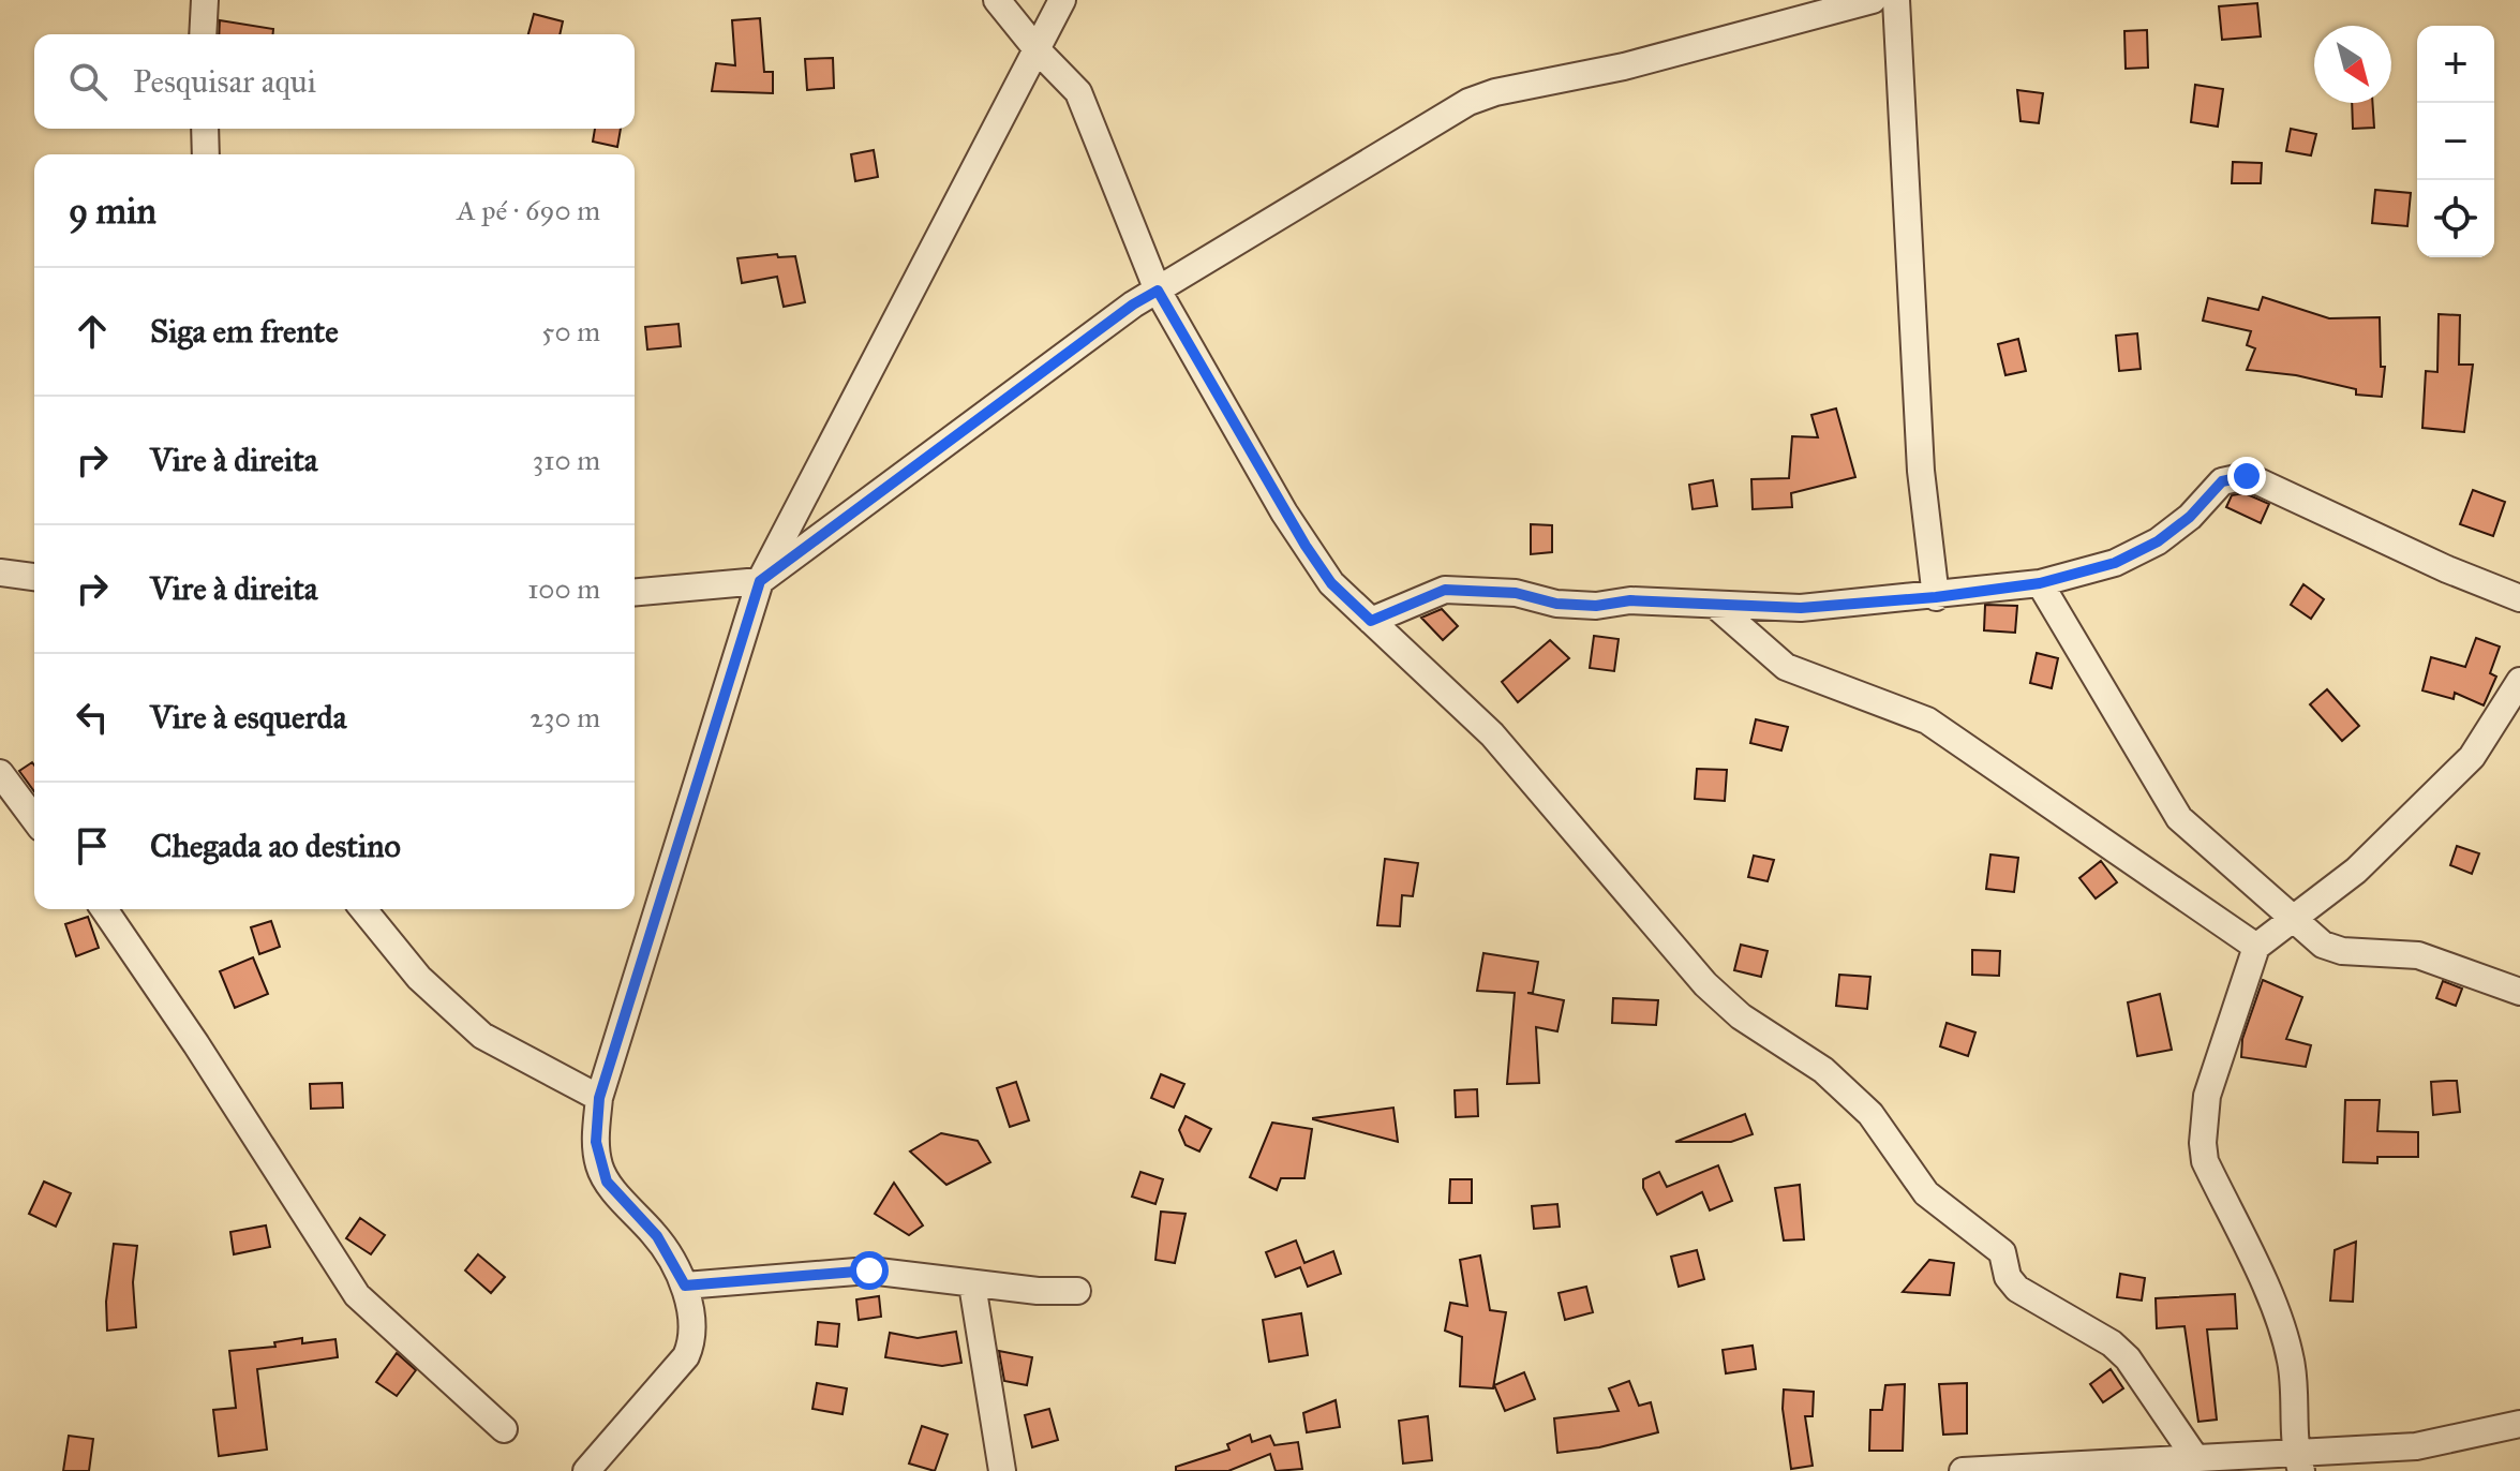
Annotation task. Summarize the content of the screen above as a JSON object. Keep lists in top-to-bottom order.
{
  "north": "bottom right",
  "page": {
    "map_buttons": ["+", "−"],
    "search": "Pesquisar aqui",
    "heading": ["9 min", "A pé · 690 m"],
    "list": [
      ["Siga em frente", "50 m"],
      ["Vire à direita", "310 m"],
      ["Vire à direita", "100 m"],
      ["Vire à esquerda", "230 m"],
      "Chegada ao destino"
    ]
  }
}
